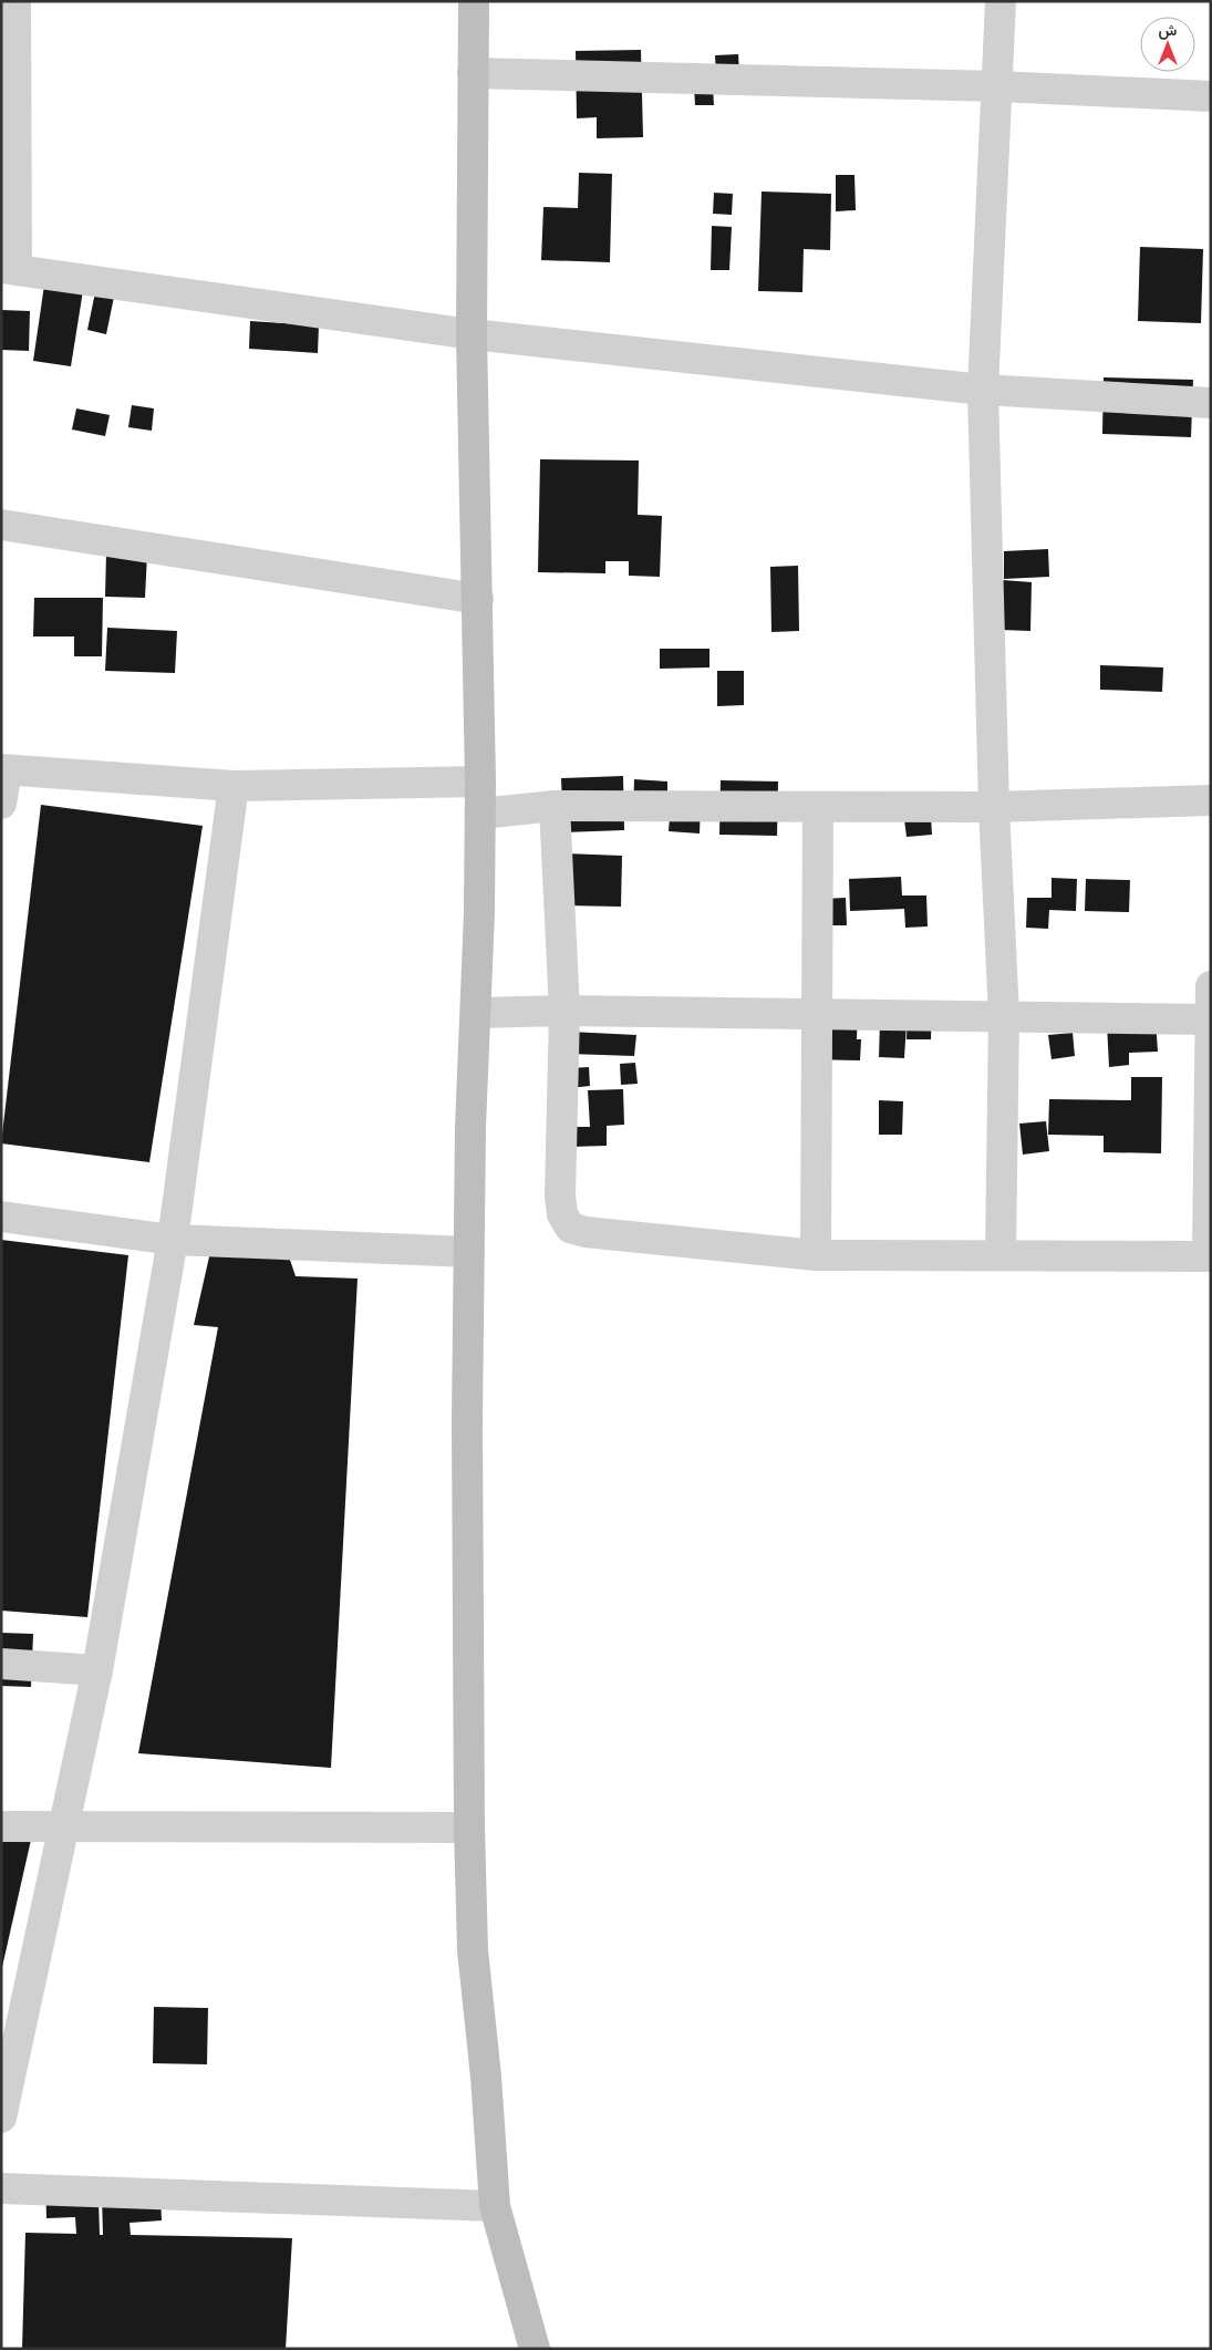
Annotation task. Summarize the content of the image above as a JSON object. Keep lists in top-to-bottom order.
{
  "north": "top"
}
